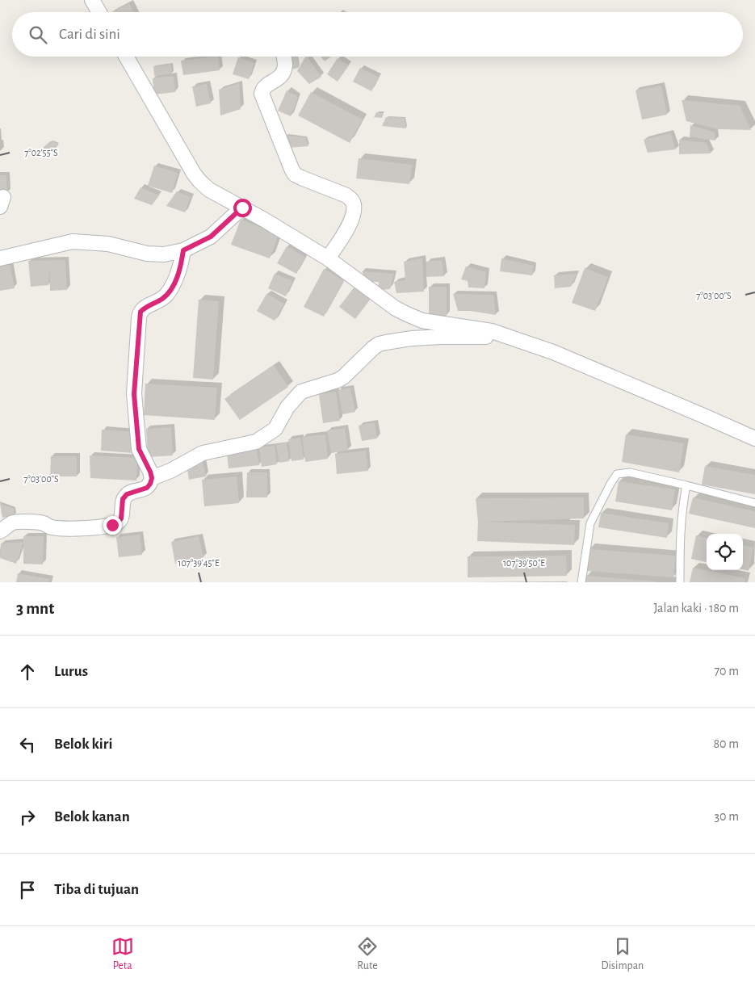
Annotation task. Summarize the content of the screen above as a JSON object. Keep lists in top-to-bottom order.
{
  "page": {
    "search": "Cari di sini",
    "heading": ["3 mnt", "Jalan kaki · 180 m"],
    "list": [
      ["Lurus", "70 m"],
      ["Belok kiri", "80 m"],
      ["Belok kanan", "30 m"],
      "Tiba di tujuan"
    ],
    "nav": ["Peta", "Rute", "Disimpan"]
  },
  "coordinates": [
    "7°02'55\"S",
    "7°03'00\"S",
    "107°39'45\"E",
    "107°39'50\"E"
  ]
}
